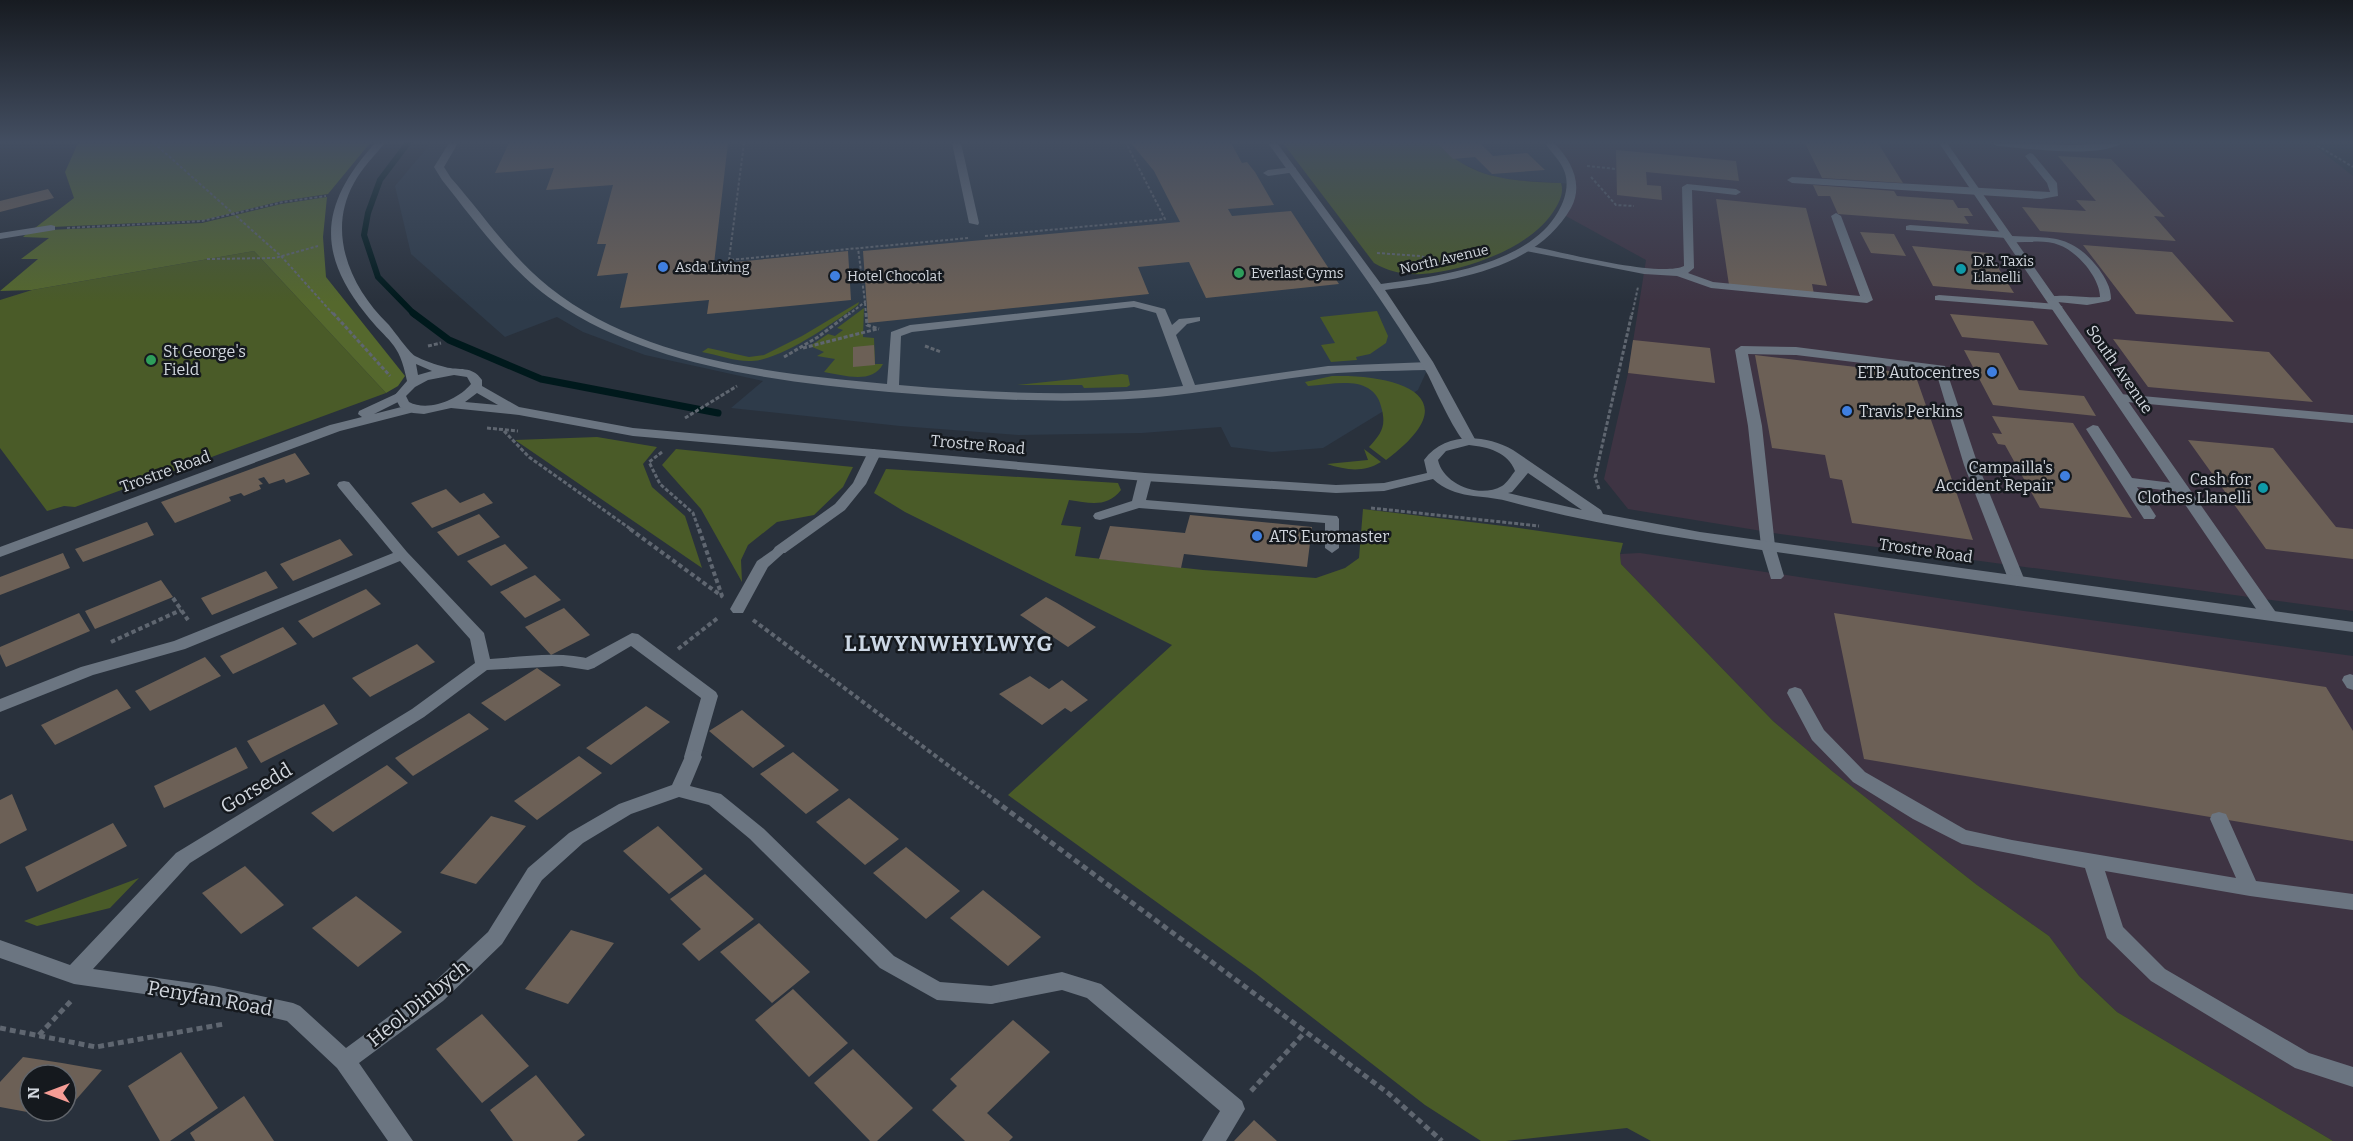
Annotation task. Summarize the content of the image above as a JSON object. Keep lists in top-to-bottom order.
{
  "streets": {
    "street": [
      "North Avenue",
      "South Avenue",
      "Trostre Road",
      "Gorsedd",
      "Penyfan Road",
      "Heol Dinbych"
    ]
  },
  "crossings": [
    ["South Avenue", "Trostre Road"],
    ["Gorsedd", "Penyfan Road"],
    ["Penyfan Road", "Heol Dinbych"]
  ],
  "districts": ["LLWYNWHYLWYG"],
  "places": [
    "Asda Living",
    "D.R. Taxis Llanelli",
    "Everlast Gyms",
    "Hotel Chocolat",
    "St George's Field",
    "ETB Autocentres",
    "Travis Perkins",
    "Campailla's Accident Repair",
    "Cash for Clothes Llanelli",
    "ATS Euromaster"
  ],
  "north": "left"
}
